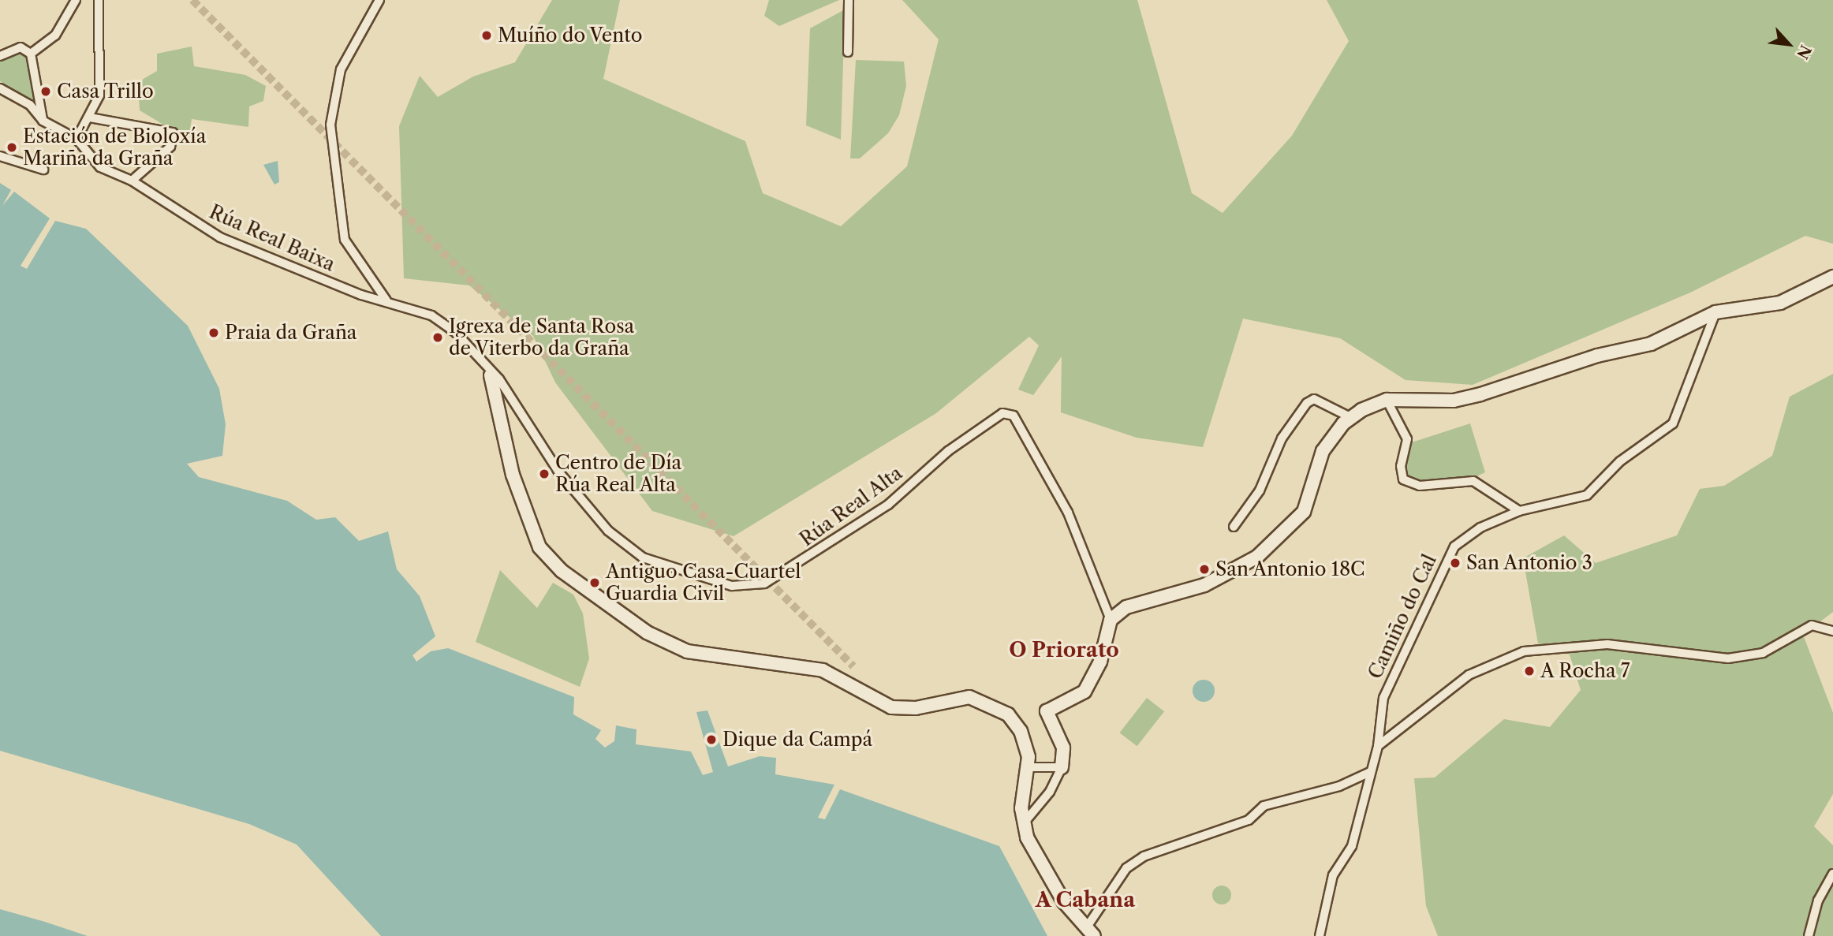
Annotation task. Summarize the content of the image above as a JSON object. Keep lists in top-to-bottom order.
{
  "streets": {
    "street": ["Rúa Real Baixa", "Rúa Real Alta", "Camiño do Cal"]
  },
  "crossings": [
    ["Rúa Real Baixa", "Rúa Real Alta"]
  ],
  "districts": ["O Priorato", "A Cabana"],
  "places": [
    "Muíño do Vento",
    "Casa Trillo",
    "Estación de Bioloxía Mariña da Graña",
    "Praia da Graña",
    "Igrexa de Santa Rosa de Viterbo da Graña",
    "Centro de Día Rúa Real Alta",
    "San Antonio 3",
    "San Antonio 18C",
    "Antiguo Casa-Cuartel Guardia Civil",
    "A Rocha 7",
    "Dique da Campá"
  ],
  "north": "bottom right"
}
